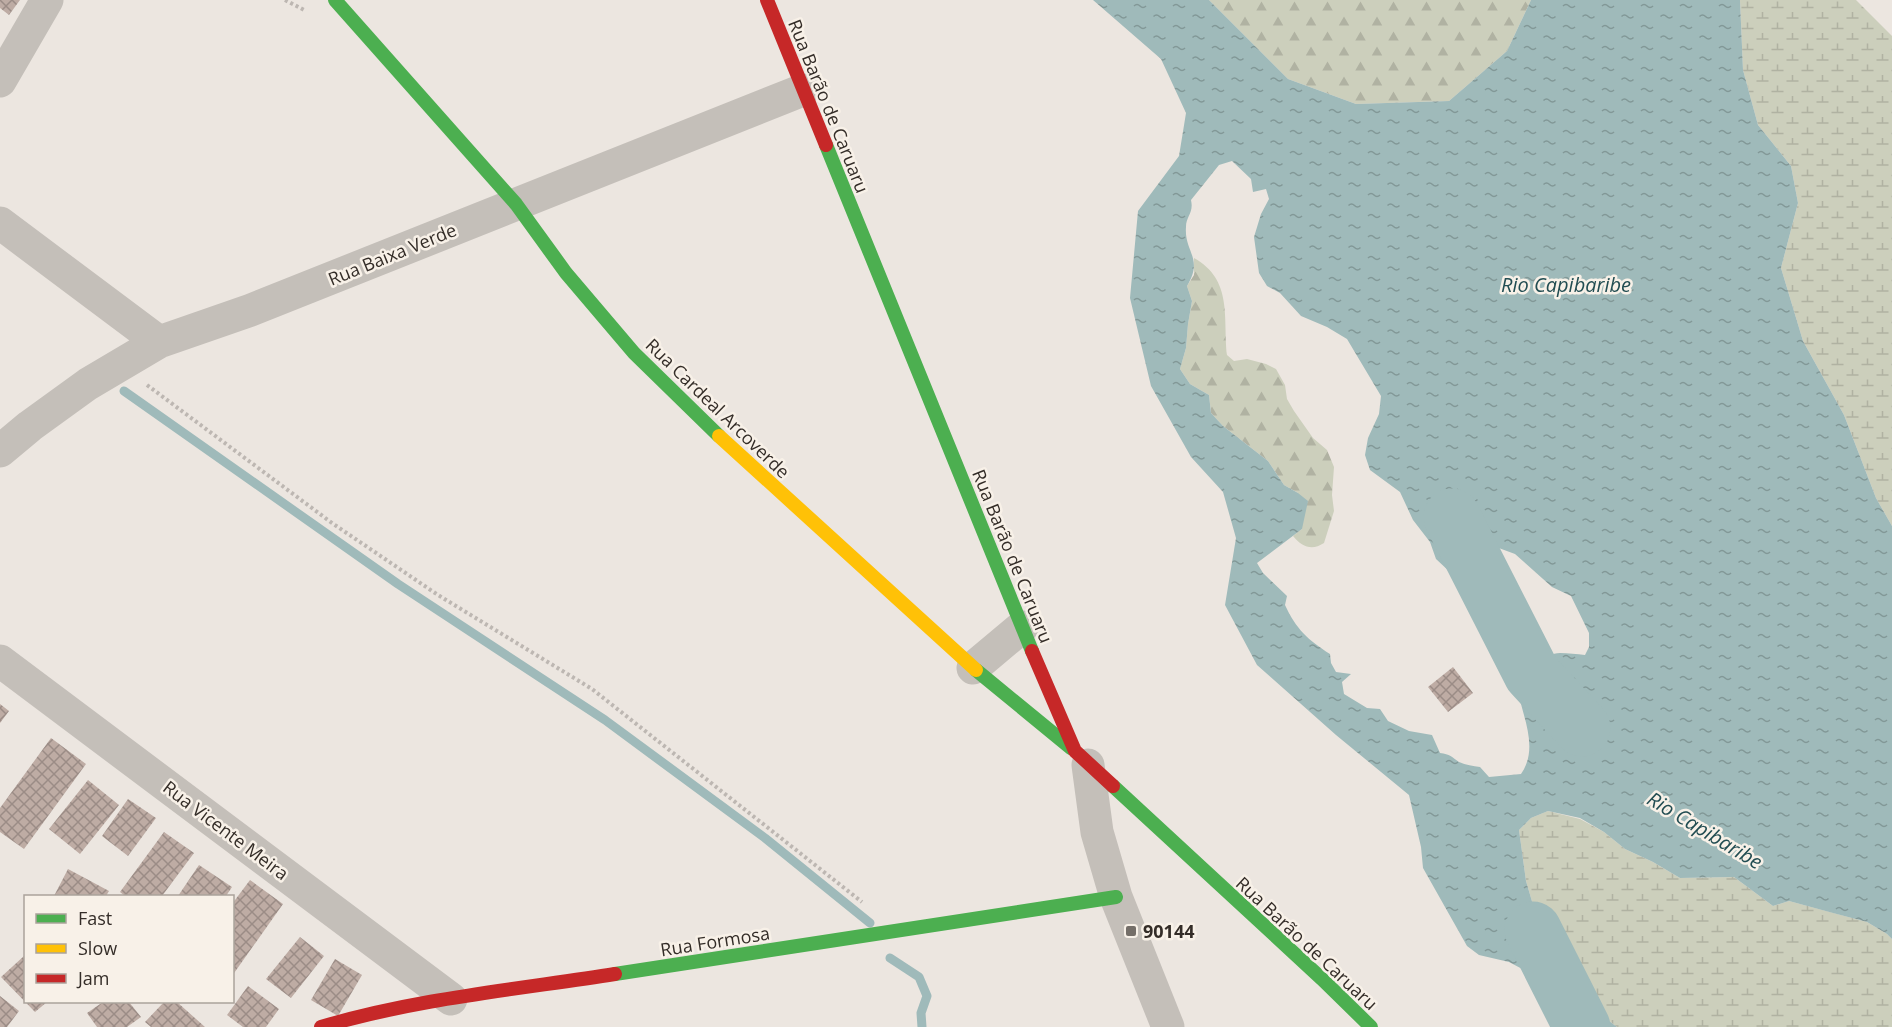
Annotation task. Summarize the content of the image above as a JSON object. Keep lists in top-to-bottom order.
{
  "streets": {
    "street": [
      "Rua Barão de Caruaru",
      "Rua Baixa Verde",
      "Rua Cardeal Arcoverde",
      "Rua Vicente Meira",
      "Rua Formosa"
    ]
  },
  "crossings": [
    ["Rua Barão de Caruaru", "Rua Baixa Verde"],
    ["Rua Barão de Caruaru", "Rua Cardeal Arcoverde"],
    ["Rua Baixa Verde", "Rua Cardeal Arcoverde"],
    ["Rua Vicente Meira", "Rua Formosa"]
  ],
  "water": ["Rio Capibaribe"],
  "places": {
    "transit": ["90144"]
  },
  "legend": ["Fast", "Slow", "Jam"]
}
